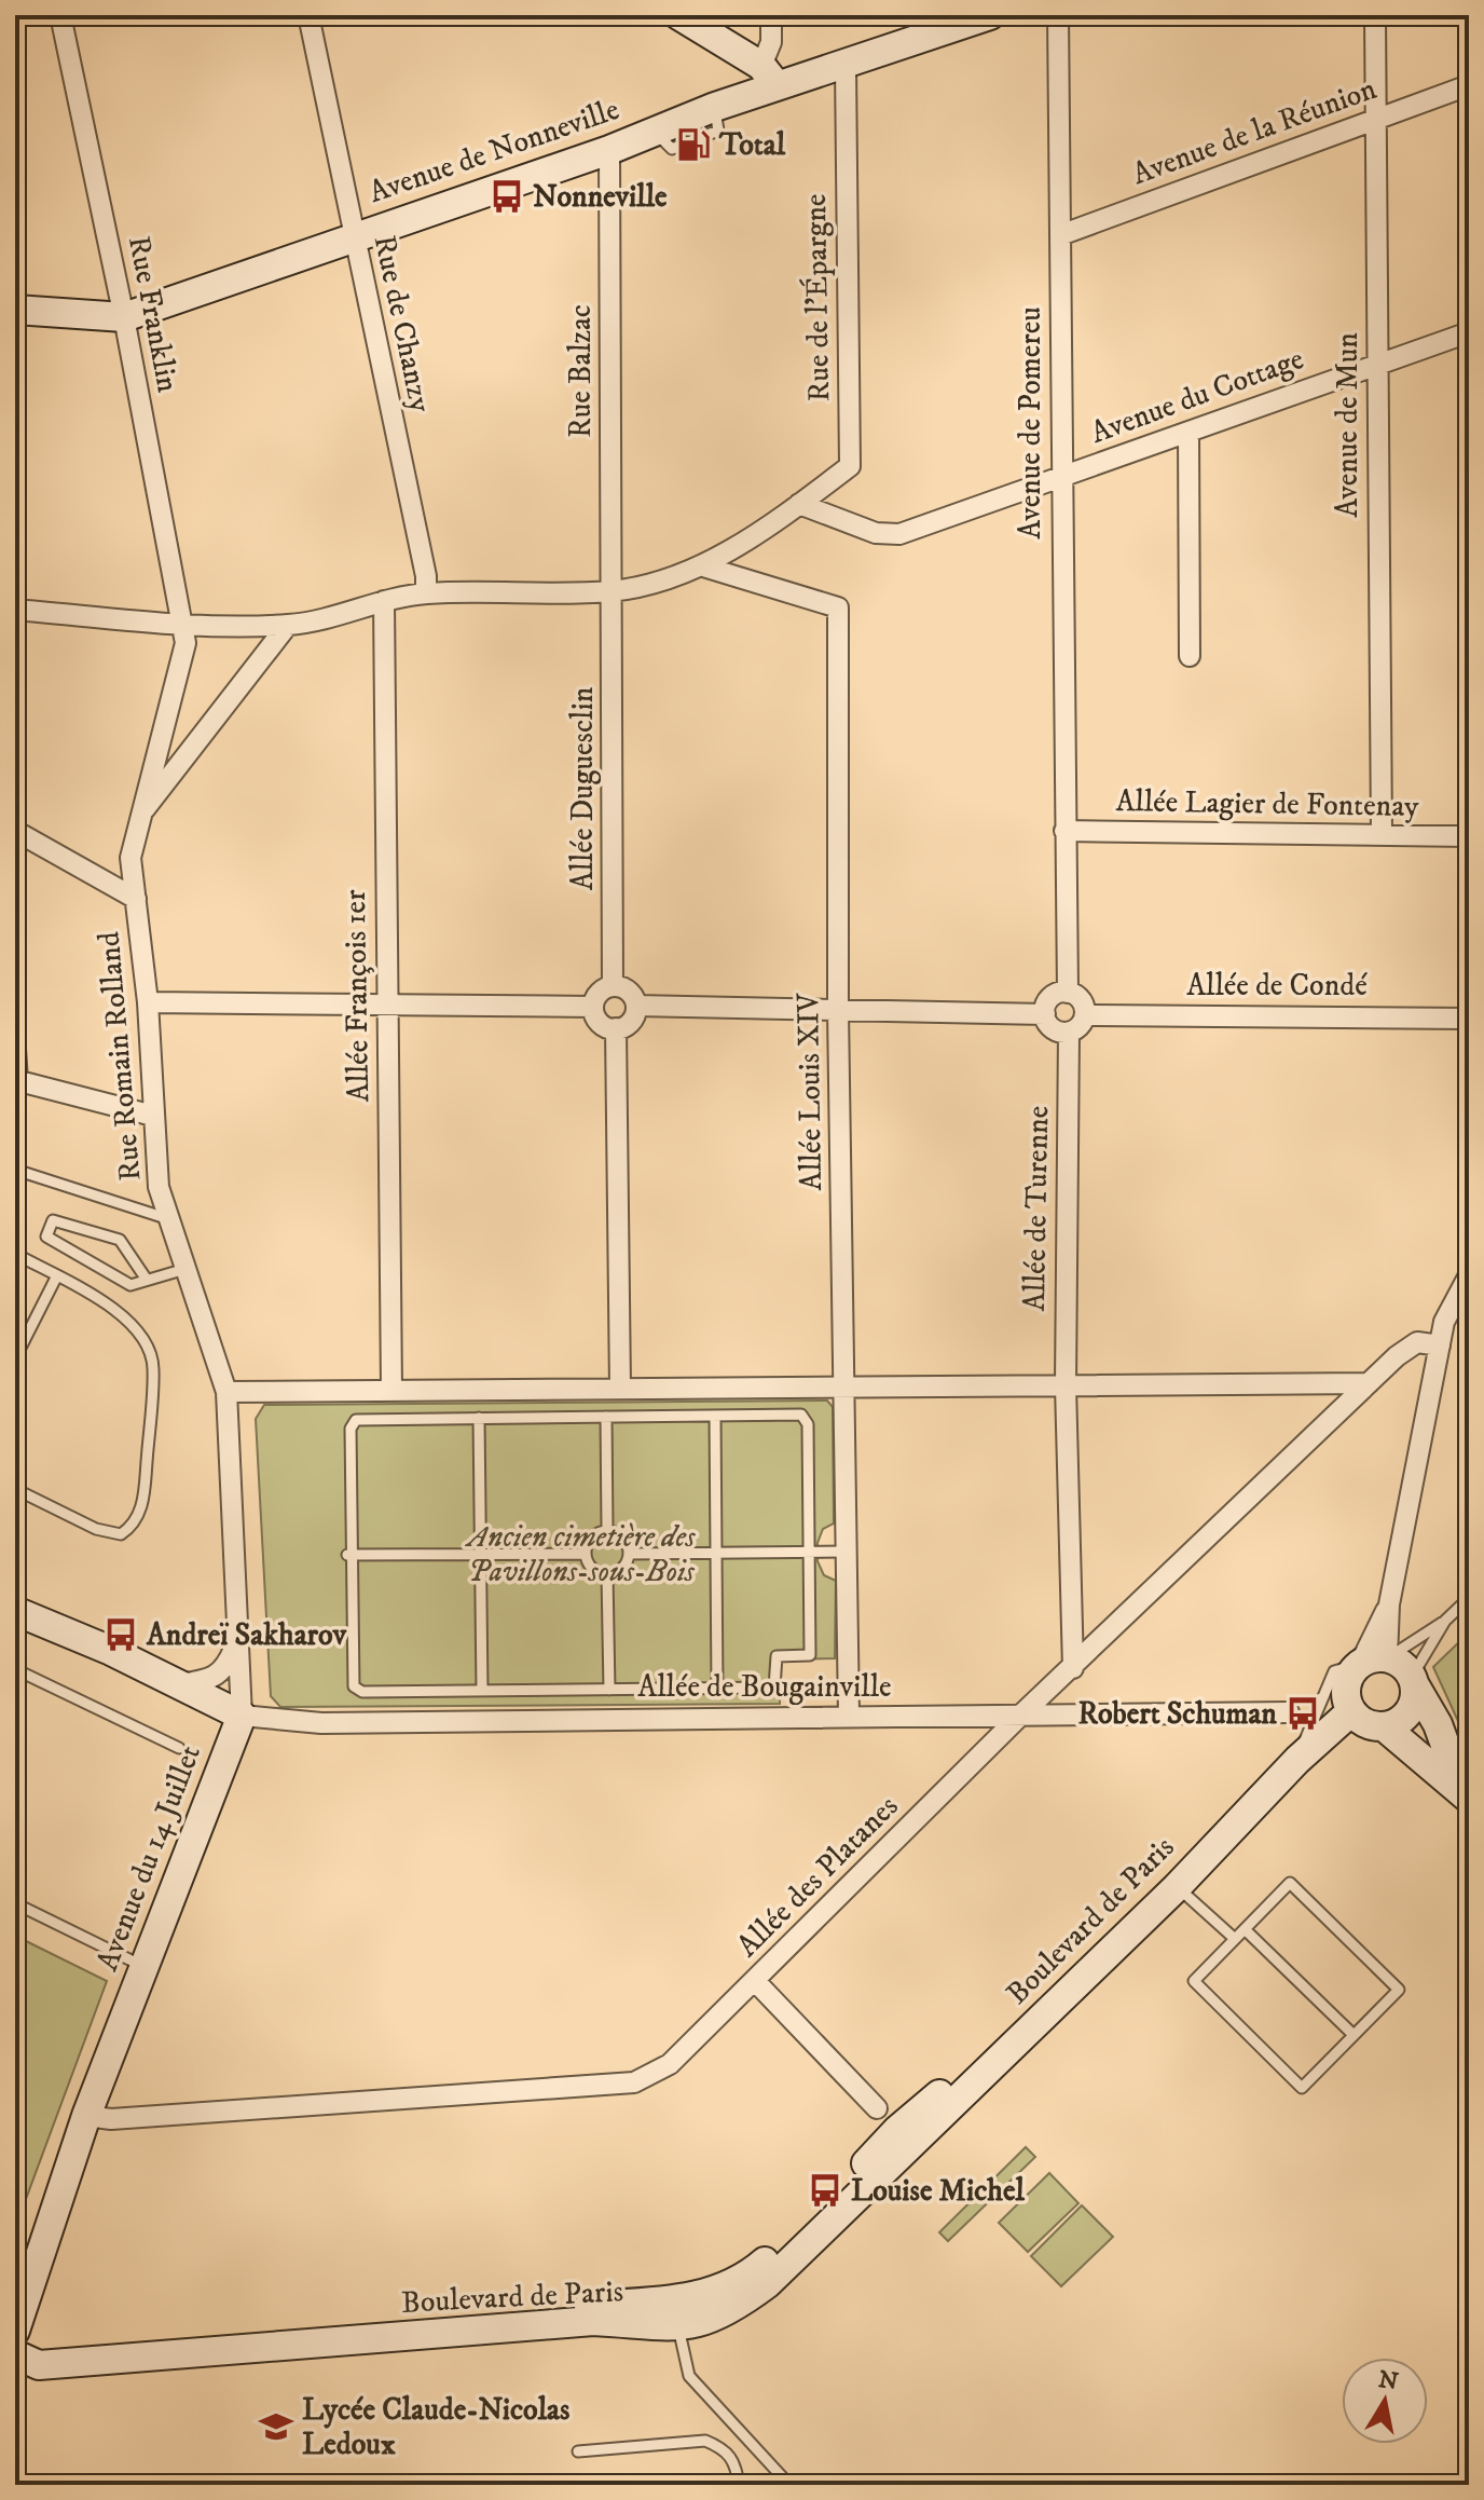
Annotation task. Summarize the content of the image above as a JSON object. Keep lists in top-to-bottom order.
{
  "streets": {
    "street": [
      "Avenue de la Réunion",
      "Avenue de Nonneville",
      "Rue de l'Épargne",
      "Rue Franklin",
      "Rue de Chanzy",
      "Rue Balzac",
      "Avenue du Cottage",
      "Avenue de Pomereu",
      "Avenue de Mun",
      "Allée Duguesclin",
      "Allée Lagier de Fontenay",
      "Allée de Condé",
      "Allée François 1er",
      "Rue Romain Rolland",
      "Allée Louis XIV",
      "Allée de Turenne",
      "Allée de Bougainville",
      "Avenue du 14 Juillet",
      "Allée des Platanes",
      "Boulevard de Paris"
    ]
  },
  "crossings": [
    ["Avenue de la Réunion", "Avenue de Pomereu"],
    ["Avenue de la Réunion", "Avenue de Mun"],
    ["Avenue de Nonneville", "Rue de l'Épargne"],
    ["Avenue de Nonneville", "Rue Franklin"],
    ["Avenue de Nonneville", "Rue de Chanzy"],
    ["Avenue de Nonneville", "Rue Balzac"],
    ["Rue de l'Épargne", "Avenue du Cottage"],
    ["Rue Franklin", "Rue Romain Rolland"],
    ["Rue Balzac", "Allée Duguesclin"],
    ["Avenue du Cottage", "Avenue de Pomereu"],
    ["Avenue du Cottage", "Avenue de Mun"],
    ["Avenue de Pomereu", "Allée Lagier de Fontenay"],
    ["Avenue de Mun", "Allée Lagier de Fontenay"],
    ["Allée de Condé", "Allée de Turenne"],
    ["Rue Romain Rolland", "Avenue du 14 Juillet"],
    ["Allée Louis XIV", "Allée de Bougainville"],
    ["Allée de Turenne", "Allée des Platanes"],
    ["Allée de Bougainville", "Avenue du 14 Juillet"],
    ["Allée de Bougainville", "Allée des Platanes"],
    ["Avenue du 14 Juillet", "Allée des Platanes"]
  ],
  "parks": ["Ancien cimetière des Pavillons-sous-Bois"],
  "places": {
    "fuel station": ["Total"],
    "bus stop": [
      "Nonneville",
      "Andreï Sakharov",
      "Robert Schuman",
      "Louise Michel"
    ],
    "school or university": ["Lycée Claude-Nicolas Ledoux"]
  },
  "north": "top"
}
